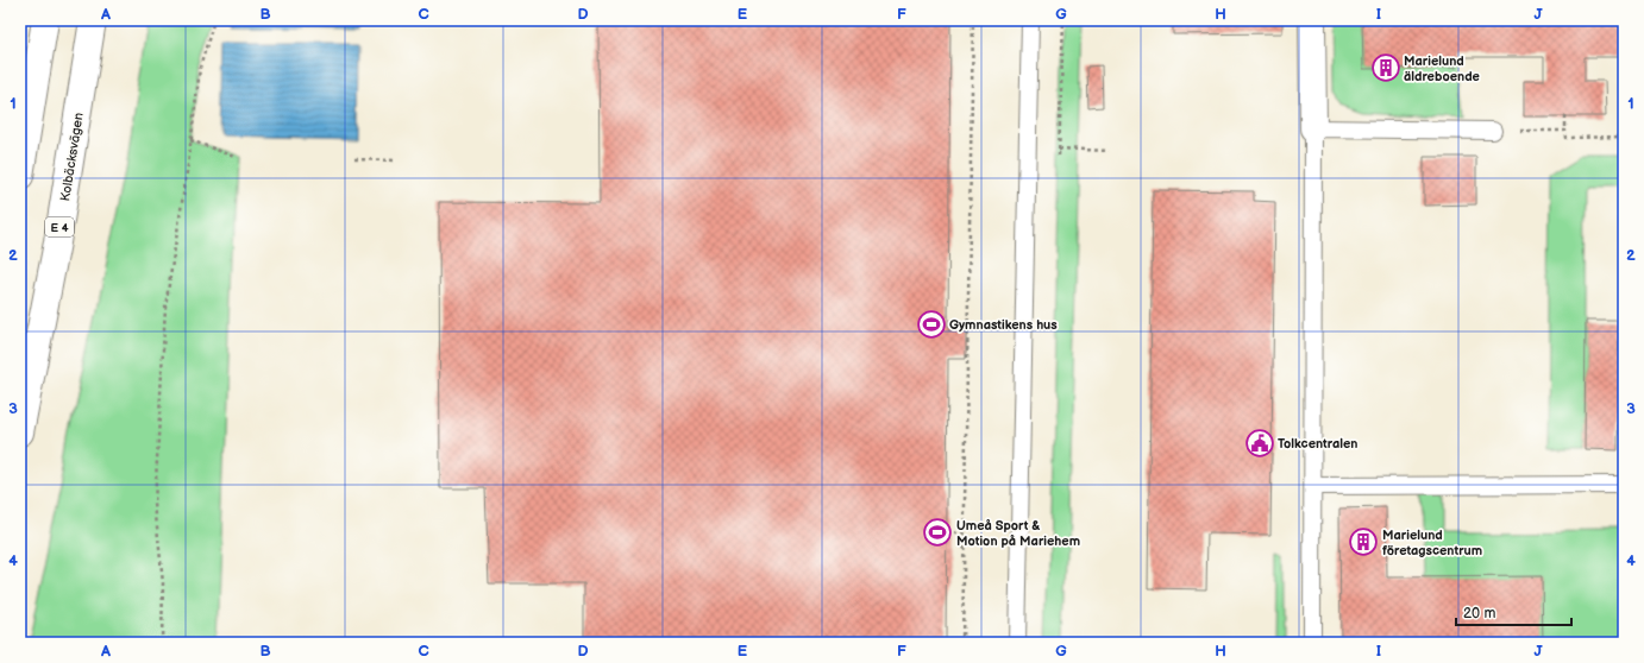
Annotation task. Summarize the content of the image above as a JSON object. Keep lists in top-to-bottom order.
{
  "streets": {
    "main road": ["Kolbäcksvägen", "E 4"]
  },
  "places": {
    "building": ["Marielund äldreboende", "Marielund företagscentrum"],
    "sports": ["Gymnastikens hus", "Umeå Sport & Motion på Mariehem"],
    "public building": ["Tolkcentralen"]
  },
  "scale_bar": "20 m",
  "grid": {
    "columns": [
      "A",
      "B",
      "C",
      "D",
      "E",
      "F",
      "G",
      "H",
      "I",
      "J"
    ],
    "rows": [
      "1",
      "2",
      "3",
      "4"
    ]
  }
}
